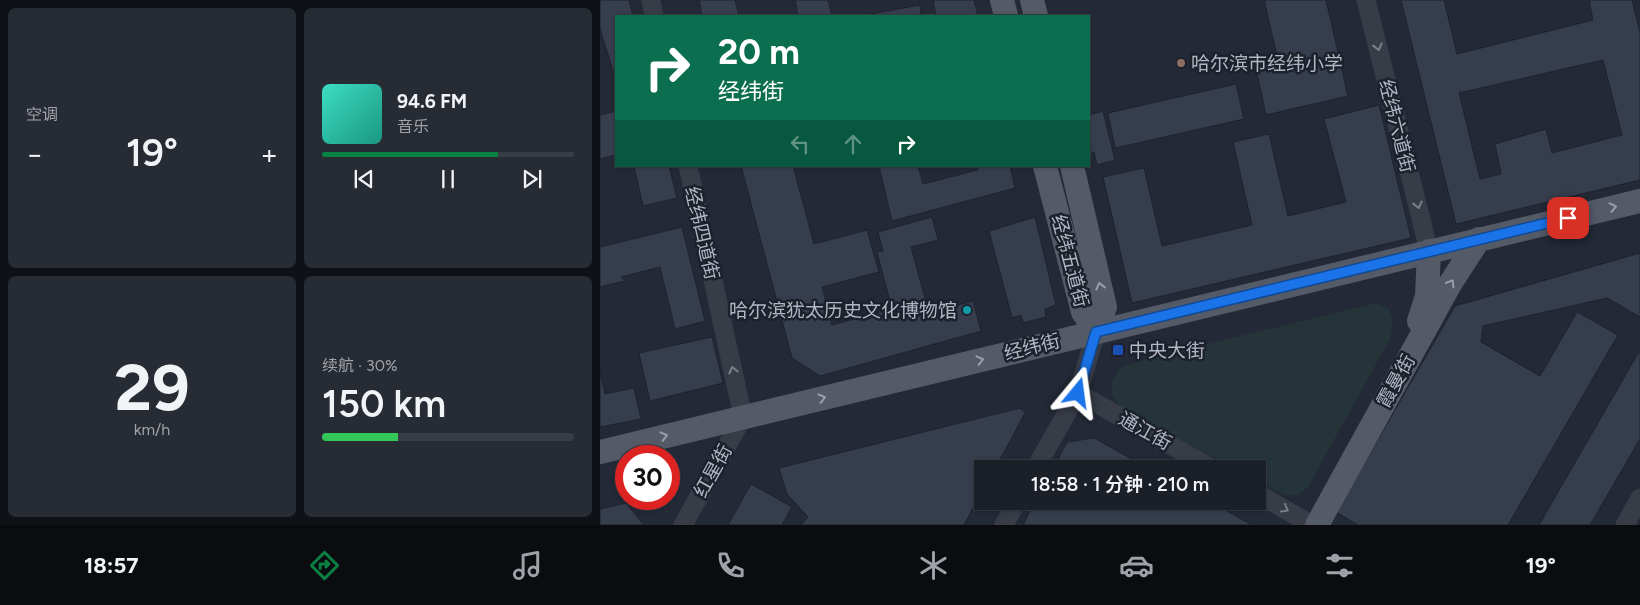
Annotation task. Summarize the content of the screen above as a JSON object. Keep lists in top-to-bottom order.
{
  "streets": {
    "main road": ["经纬五道街", "经纬街", "霞曼街"],
    "street": [
      "经纬六道街",
      "经纬四道街",
      "通江街",
      "红星街"
    ]
  },
  "crossings": [
    ["经纬六道街", "经纬街"],
    ["经纬六道街", "霞曼街"],
    ["经纬四道街", "经纬街"],
    ["经纬四道街", "红星街"],
    ["经纬五道街", "经纬街"],
    ["经纬街", "霞曼街"],
    ["经纬街", "红星街"]
  ],
  "one_way": ["经纬六道街", "经纬四道街", "经纬街"],
  "places": {
    "other": ["哈尔滨市经纬小学", "哈尔滨犹太历史文化博物馆"],
    "transit": ["中央大街"]
  },
  "page": {
    "tile": [
      "空调",
      ["29", "km/h"],
      ["续航 · 30%", "150 km"]
    ],
    "turn": ["20 m", "经纬街"],
    "song": ["94.6 FM", "音乐"],
    "heat": ["−", "19°", "+"],
    "limit": "30",
    "trip": "18:58 · 1 分钟 · 210 m",
    "tabs": ["18:57", "19°"]
  }
}
